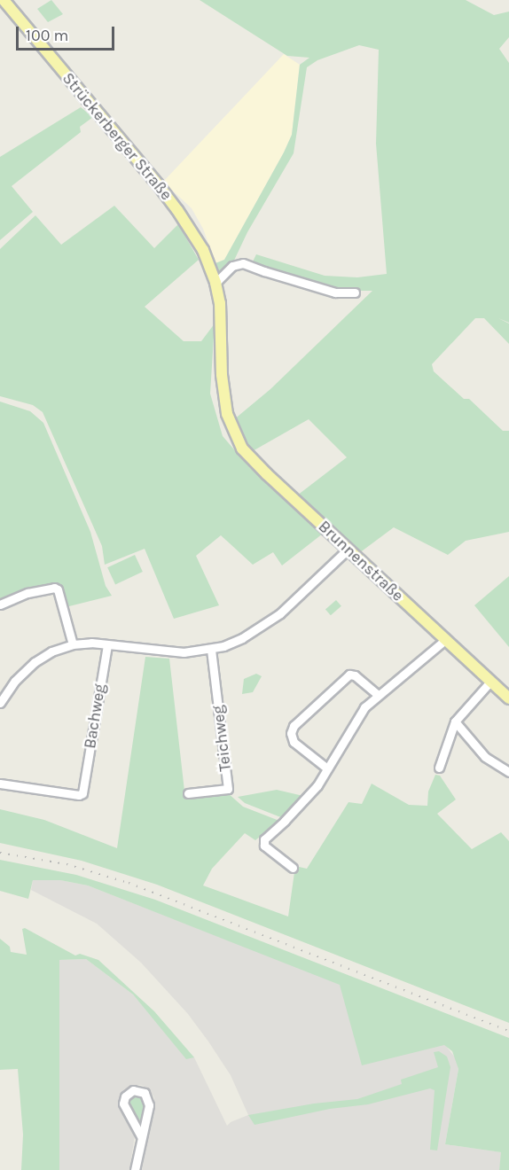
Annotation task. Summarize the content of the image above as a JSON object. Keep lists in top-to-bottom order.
{
  "streets": {
    "main road": ["Strückerberger Straße", "Brunnenstraße"],
    "street": ["Bachweg", "Teichweg"]
  },
  "crossings": [
    ["Strückerberger Straße", "Brunnenstraße"]
  ],
  "scale_bar": "100 m"
}
